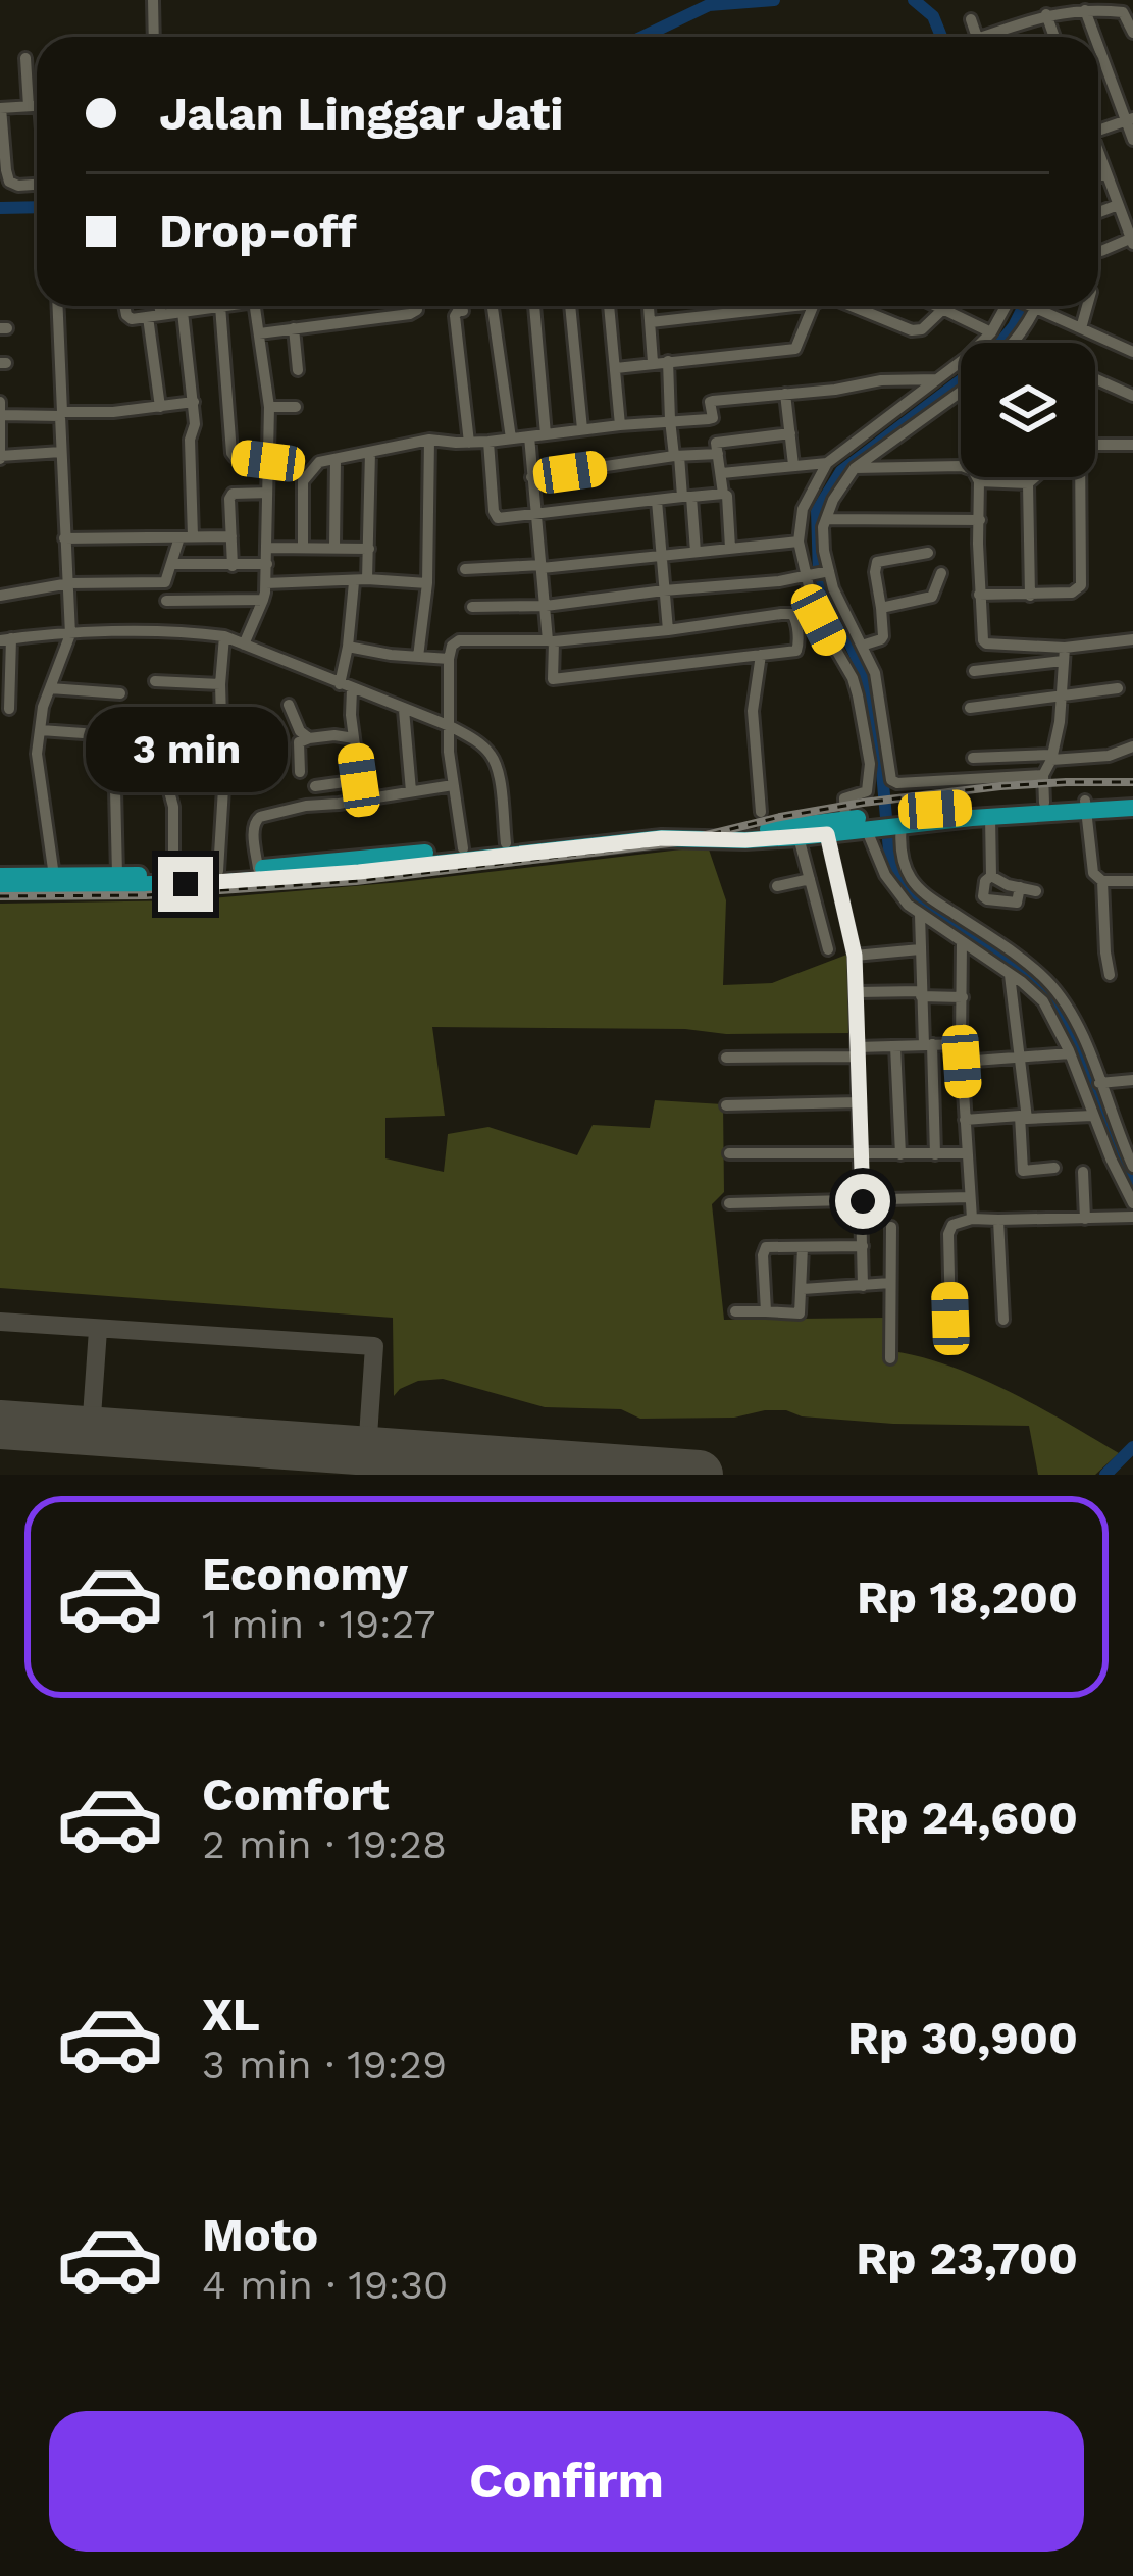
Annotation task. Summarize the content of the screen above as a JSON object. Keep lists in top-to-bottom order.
{
  "page": {
    "banner": ["Jalan Linggar Jati", "Drop-off"],
    "bubble": "3 min",
    "list": [
      {
        "name": "Economy",
        "note": "1 min · 19:27",
        "value": "Rp 18,200"
      },
      {
        "name": "Comfort",
        "note": "2 min · 19:28",
        "value": "Rp 24,600"
      },
      {
        "name": "XL",
        "note": "3 min · 19:29",
        "value": "Rp 30,900"
      },
      {
        "name": "Moto",
        "note": "4 min · 19:30",
        "value": "Rp 23,700"
      }
    ],
    "buttons": "Confirm"
  }
}
